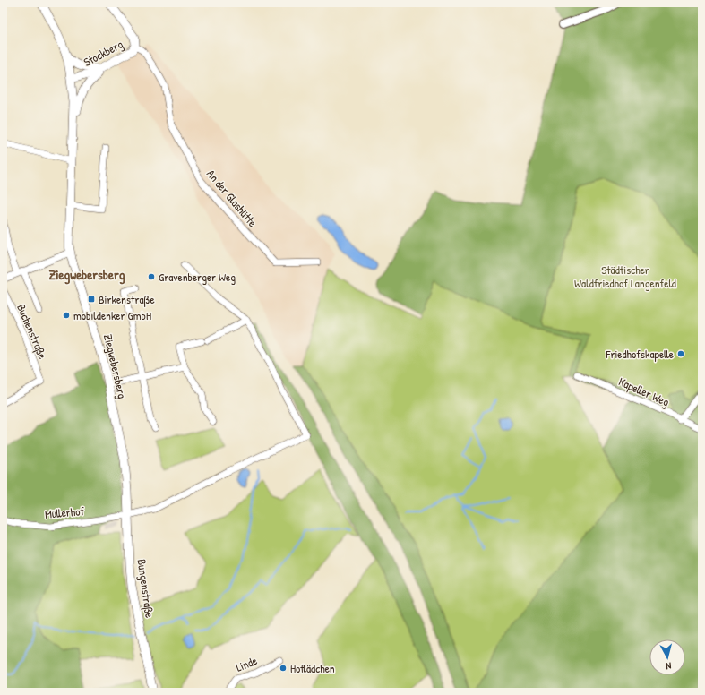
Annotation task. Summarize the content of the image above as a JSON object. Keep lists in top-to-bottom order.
{
  "streets": {
    "main road": ["Stockberg", "Ziegwebersberg", "Bungenstraße"],
    "street": [
      "An der Glashütte",
      "Buchenstraße",
      "Kapeller Weg",
      "Müllerhof",
      "Linde"
    ]
  },
  "crossings": [
    ["Stockberg", "An der Glashütte"],
    ["Stockberg", "Ziegwebersberg"],
    ["Ziegwebersberg", "Müllerhof"],
    ["Ziegwebersberg", "Bungenstraße"],
    ["Müllerhof", "Bungenstraße"]
  ],
  "districts": ["Ziegwebersberg"],
  "parks": ["Städtischer Waldfriedhof Langenfeld"],
  "places": {
    "other": [
      "Gravenberger Weg",
      "mobildenker GmbH",
      "Friedhofskapelle",
      "Hoflädchen"
    ],
    "transit": ["Birkenstraße"]
  },
  "north": "bottom"
}
